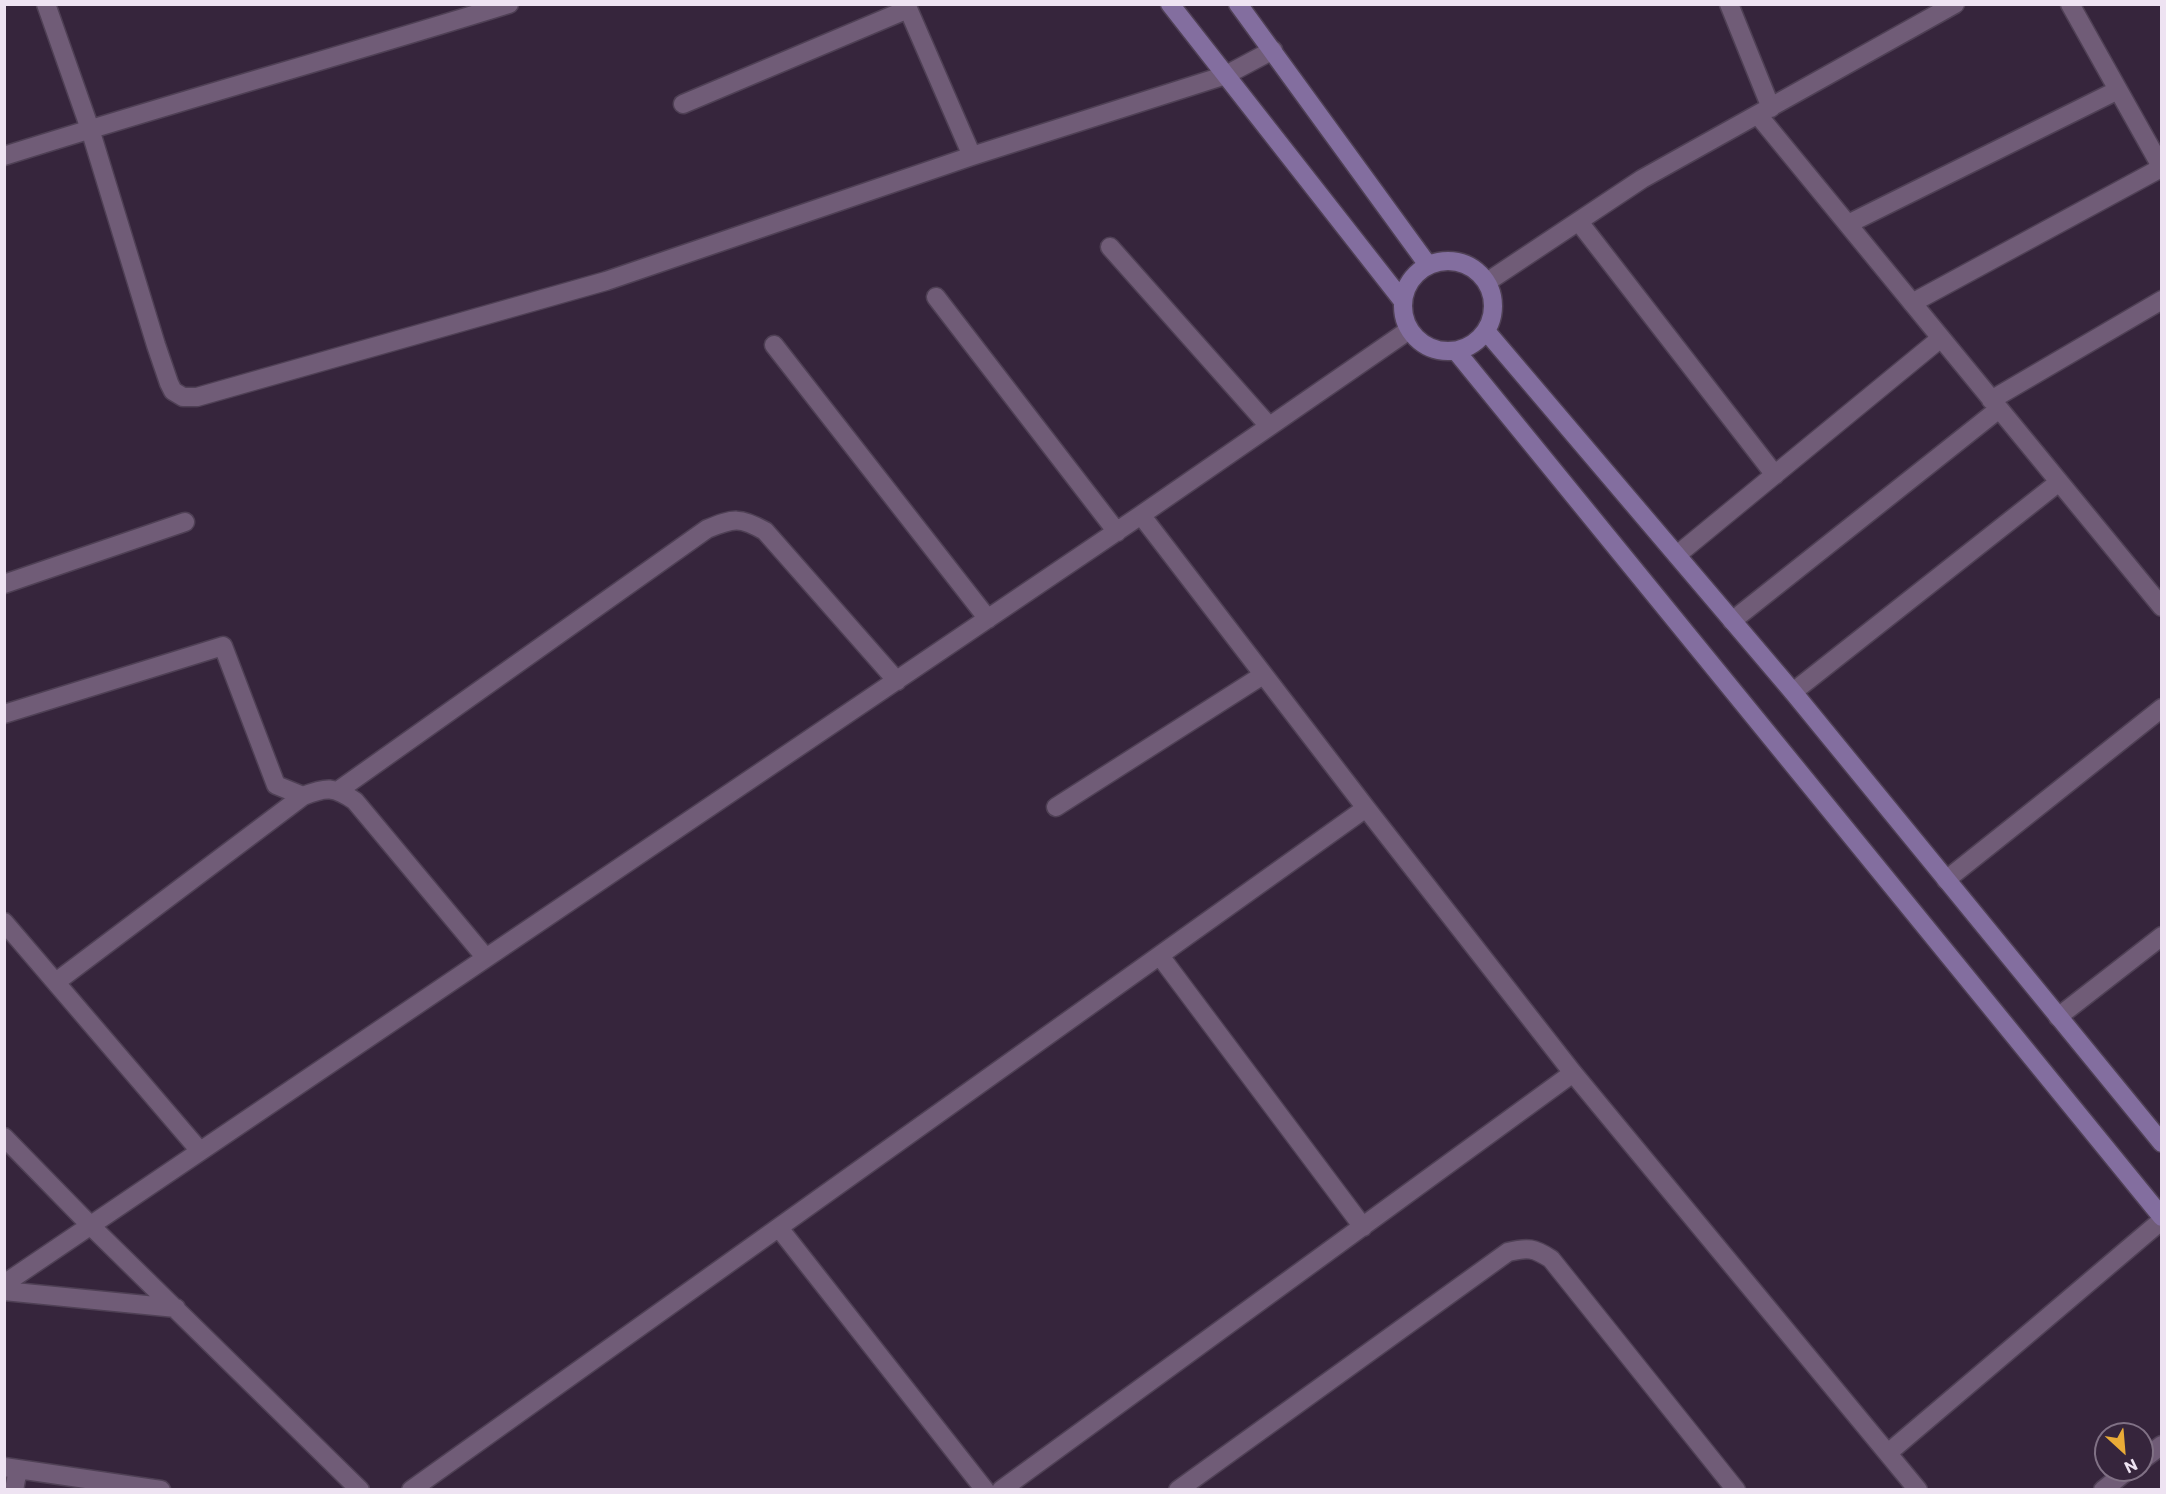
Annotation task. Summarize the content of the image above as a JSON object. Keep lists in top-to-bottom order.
{
  "north": "bottom right"
}
